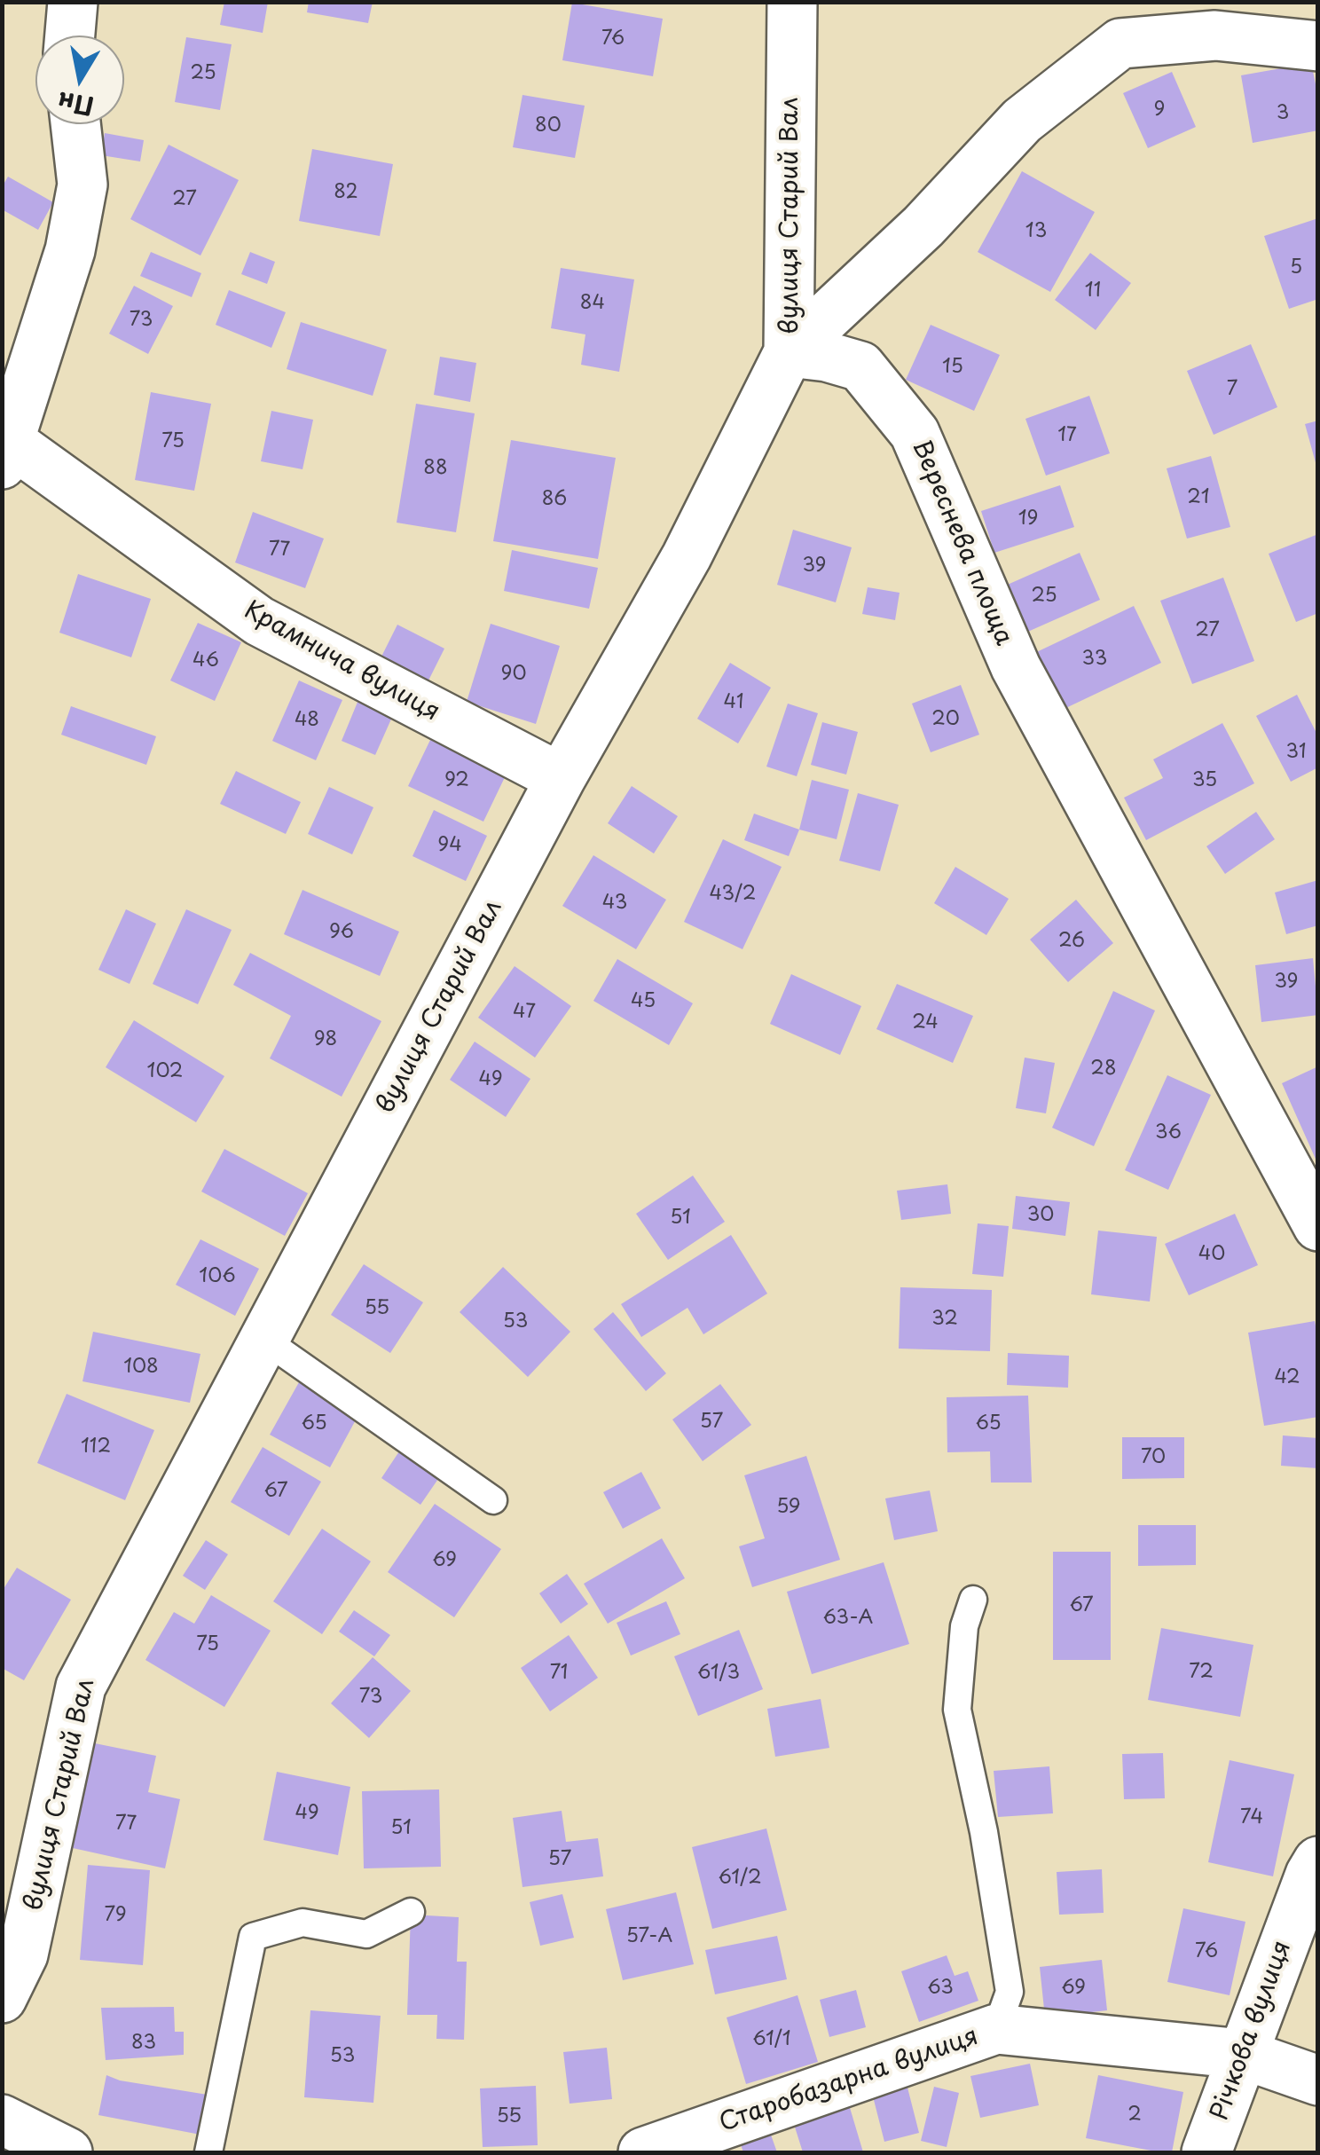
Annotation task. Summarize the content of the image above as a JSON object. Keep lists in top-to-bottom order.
{
  "streets": {
    "street": [
      "вулиця Старий Вал",
      "Вереснева площа",
      "Крамнича вулиця",
      "Річкова вулиця",
      "Старобазарна вулиця"
    ]
  },
  "crossings": [
    ["вулиця Старий Вал", "Вереснева площа"],
    ["вулиця Старий Вал", "Крамнича вулиця"],
    ["Річкова вулиця", "Старобазарна вулиця"]
  ],
  "house_numbers": [
    "76",
    "25",
    "9",
    "3",
    "80",
    "82",
    "27",
    "13",
    "5",
    "11",
    "84",
    "73",
    "15",
    "7",
    "17",
    "75",
    "88",
    "21",
    "86",
    "19",
    "77",
    "39",
    "25",
    "27",
    "33",
    "46",
    "90",
    "41",
    "20",
    "48",
    "31",
    "92",
    "35",
    "94",
    "43/2",
    "43",
    "96",
    "26",
    "39",
    "45",
    "47",
    "24",
    "98",
    "28",
    "102",
    "49",
    "36",
    "30",
    "51",
    "40",
    "106",
    "55",
    "32",
    "53",
    "108",
    "42",
    "57",
    "65",
    "65",
    "112",
    "70",
    "67",
    "59",
    "69",
    "67",
    "63-А",
    "75",
    "72",
    "71",
    "61/3",
    "73",
    "49",
    "74",
    "77",
    "51",
    "57",
    "61/2",
    "79",
    "57-А",
    "76",
    "63",
    "69",
    "61/1",
    "83",
    "53",
    "2",
    "55"
  ],
  "north": "bottom"
}
